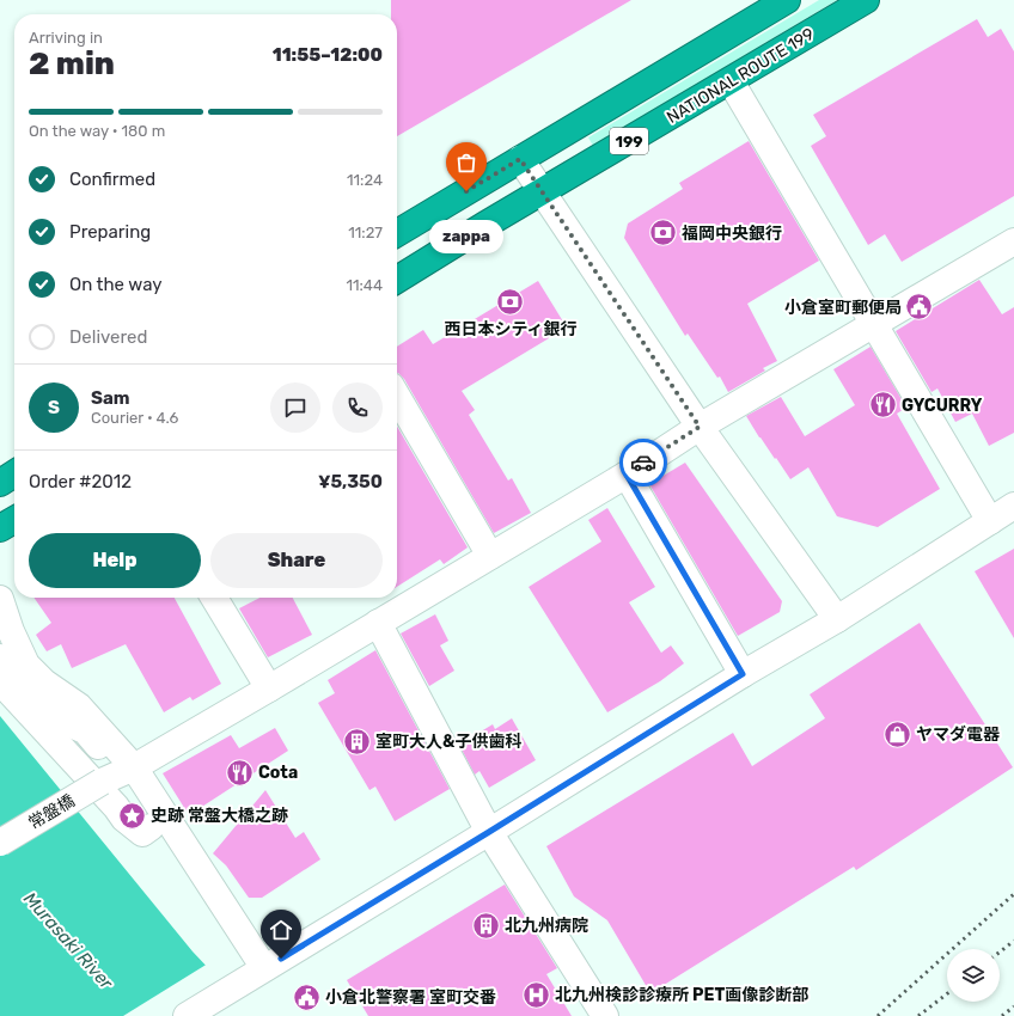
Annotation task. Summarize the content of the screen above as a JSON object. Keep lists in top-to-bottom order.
{
  "streets": {
    "highway": ["NATIONAL ROUTE 199", "199"],
    "street": ["常盤橋"]
  },
  "water": ["Murasaki River"],
  "places": {
    "other": ["zappa"],
    "bank": ["福岡中央銀行", "西日本シティ銀行"],
    "public building": ["小倉室町郵便局", "小倉北警察署 室町交番"],
    "restaurant": ["GYCURRY", "Cota"],
    "shop": ["ヤマダ電器"],
    "building": ["室町大人&子供歯科", "北九州病院"],
    "place": ["史跡 常盤大橋之跡"],
    "hospital": ["北九州検診診療所 PET画像診断部"]
  },
  "page": {
    "heading": ["2 min", "Arriving in", "11:55–12:00"],
    "panel": [
      "Sam",
      "Courier · 4.6",
      "Order #2012",
      "¥5,350"
    ],
    "bar": "On the way · 180 m",
    "list": [
      ["Confirmed", "11:24"],
      ["Preparing", "11:27"],
      ["On the way", "11:44"],
      "Delivered"
    ],
    "bubble": "zappa",
    "round": "S",
    "buttons": ["Help", "Share"]
  }
}
